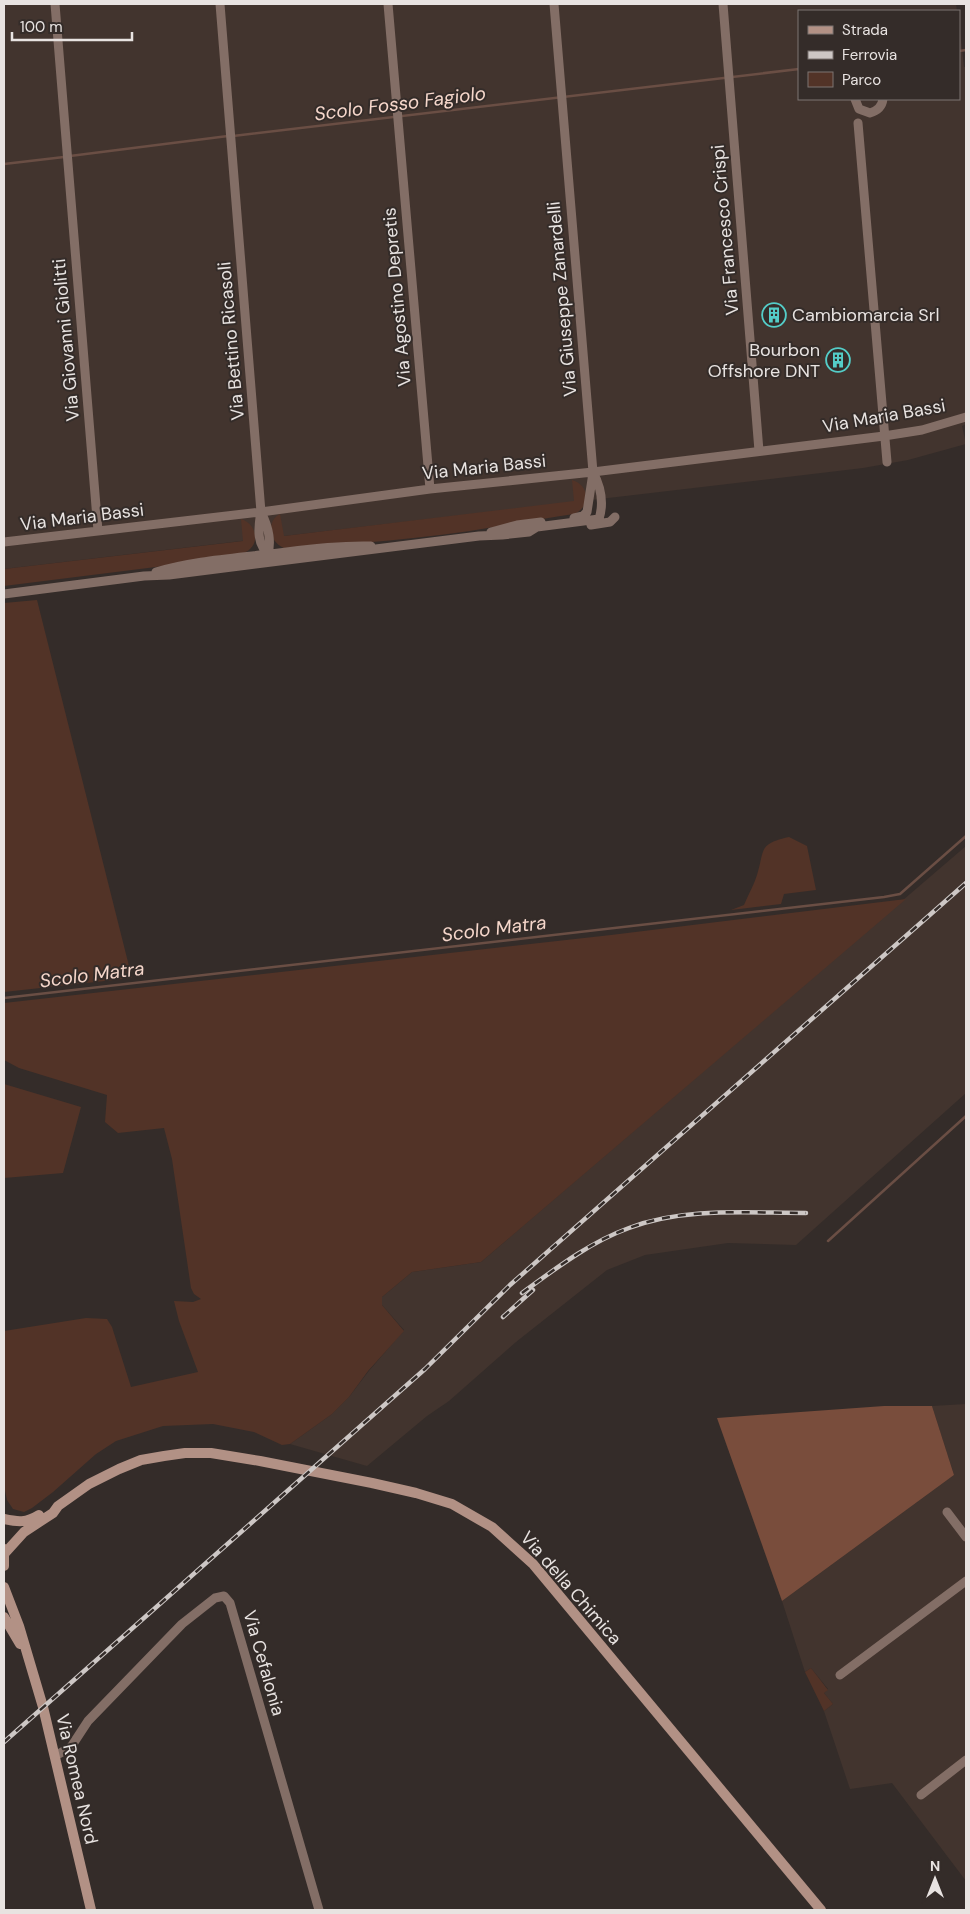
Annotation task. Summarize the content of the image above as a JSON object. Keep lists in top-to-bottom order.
{
  "streets": {
    "main road": ["Via della Chimica", "Via Romea Nord"],
    "street": [
      "Via Francesco Crispi",
      "Via Agostino Depretis",
      "Via Giuseppe Zanardelli",
      "Via Giovanni Giolitti",
      "Via Bettino Ricasoli",
      "Via Maria Bassi",
      "Via Cefalonia"
    ]
  },
  "crossings": [
    ["Via Francesco Crispi", "Via Maria Bassi"],
    ["Via Agostino Depretis", "Via Maria Bassi"],
    ["Via Giuseppe Zanardelli", "Via Maria Bassi"],
    ["Via Giovanni Giolitti", "Via Maria Bassi"],
    ["Via Bettino Ricasoli", "Via Maria Bassi"],
    ["Via Cefalonia", "Via Romea Nord"]
  ],
  "water": ["Scolo Fosso Fagiolo", "Scolo Matra"],
  "places": {
    "building": ["Cambiomarcia Srl", "Bourbon Offshore DNT"]
  },
  "legend": ["Strada", "Ferrovia", "Parco"],
  "scale_bar": "100 m",
  "north": "top"
}
